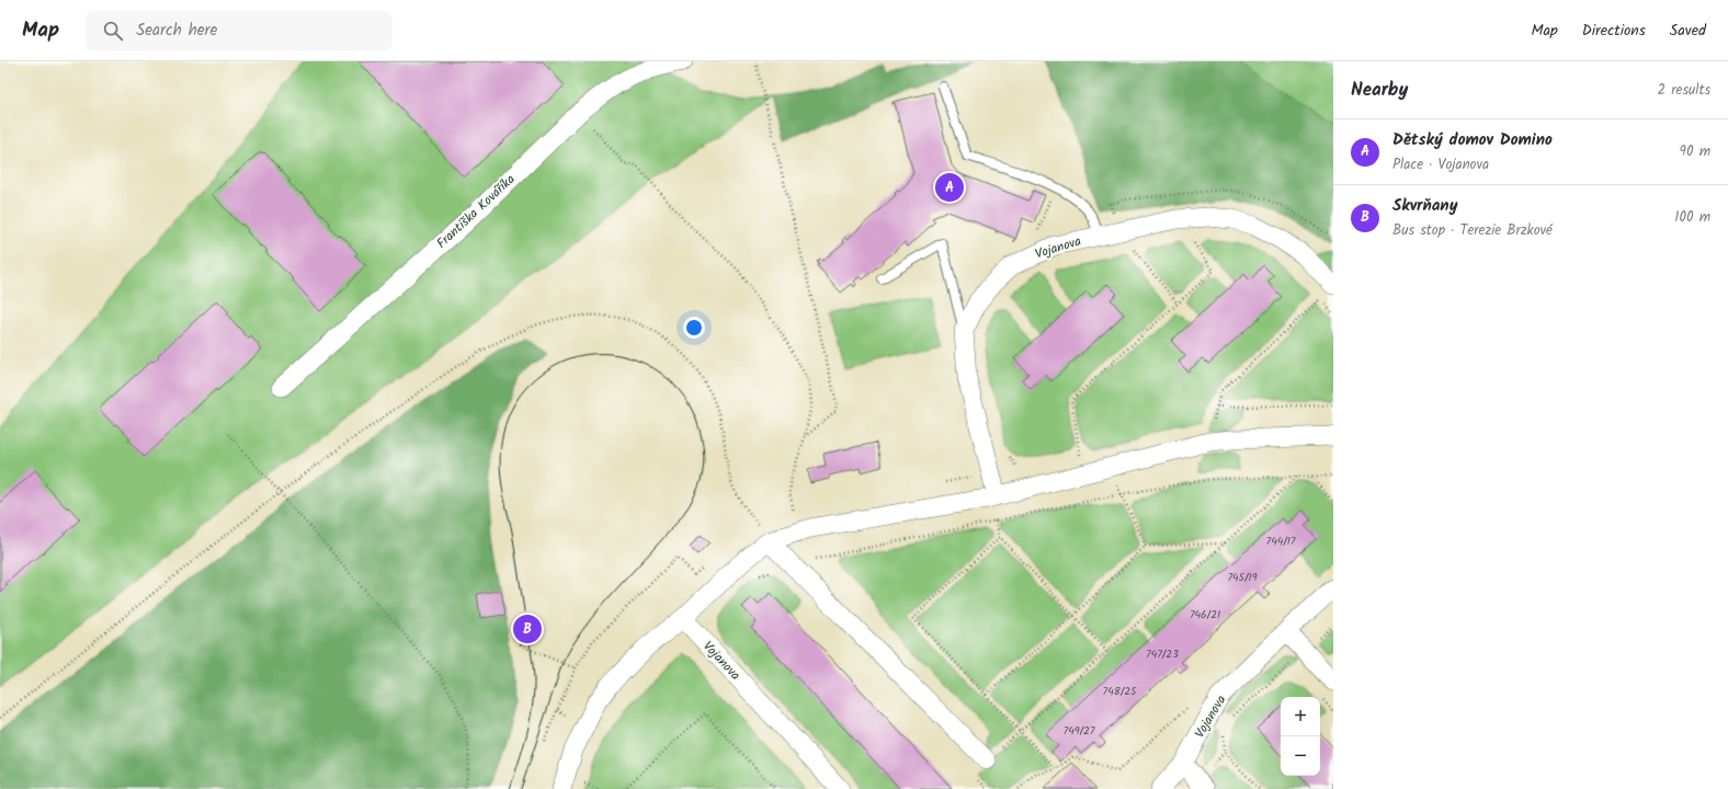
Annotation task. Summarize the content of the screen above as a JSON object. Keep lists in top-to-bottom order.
{
  "streets": {
    "street": ["Františka Kováříka", "Vojanova"]
  },
  "house_numbers": [
    "744/17",
    "745/19",
    "746/21",
    "747/23",
    "748/25",
    "749/27"
  ],
  "page": {
    "header": "Map",
    "search": "Search here",
    "nav": ["Map", "Directions", "Saved"],
    "heading": ["Nearby", "2 results"],
    "list": [
      {
        "mark": "A",
        "name": "Dětský domov Domino",
        "note": "Place · Vojanova",
        "value": "90 m"
      },
      {
        "mark": "B",
        "name": "Skvrňany",
        "note": "Bus stop · Terezie Brzkové",
        "value": "100 m"
      }
    ],
    "pins": ["A", "B"],
    "map_buttons": ["+", "−"]
  }
}
